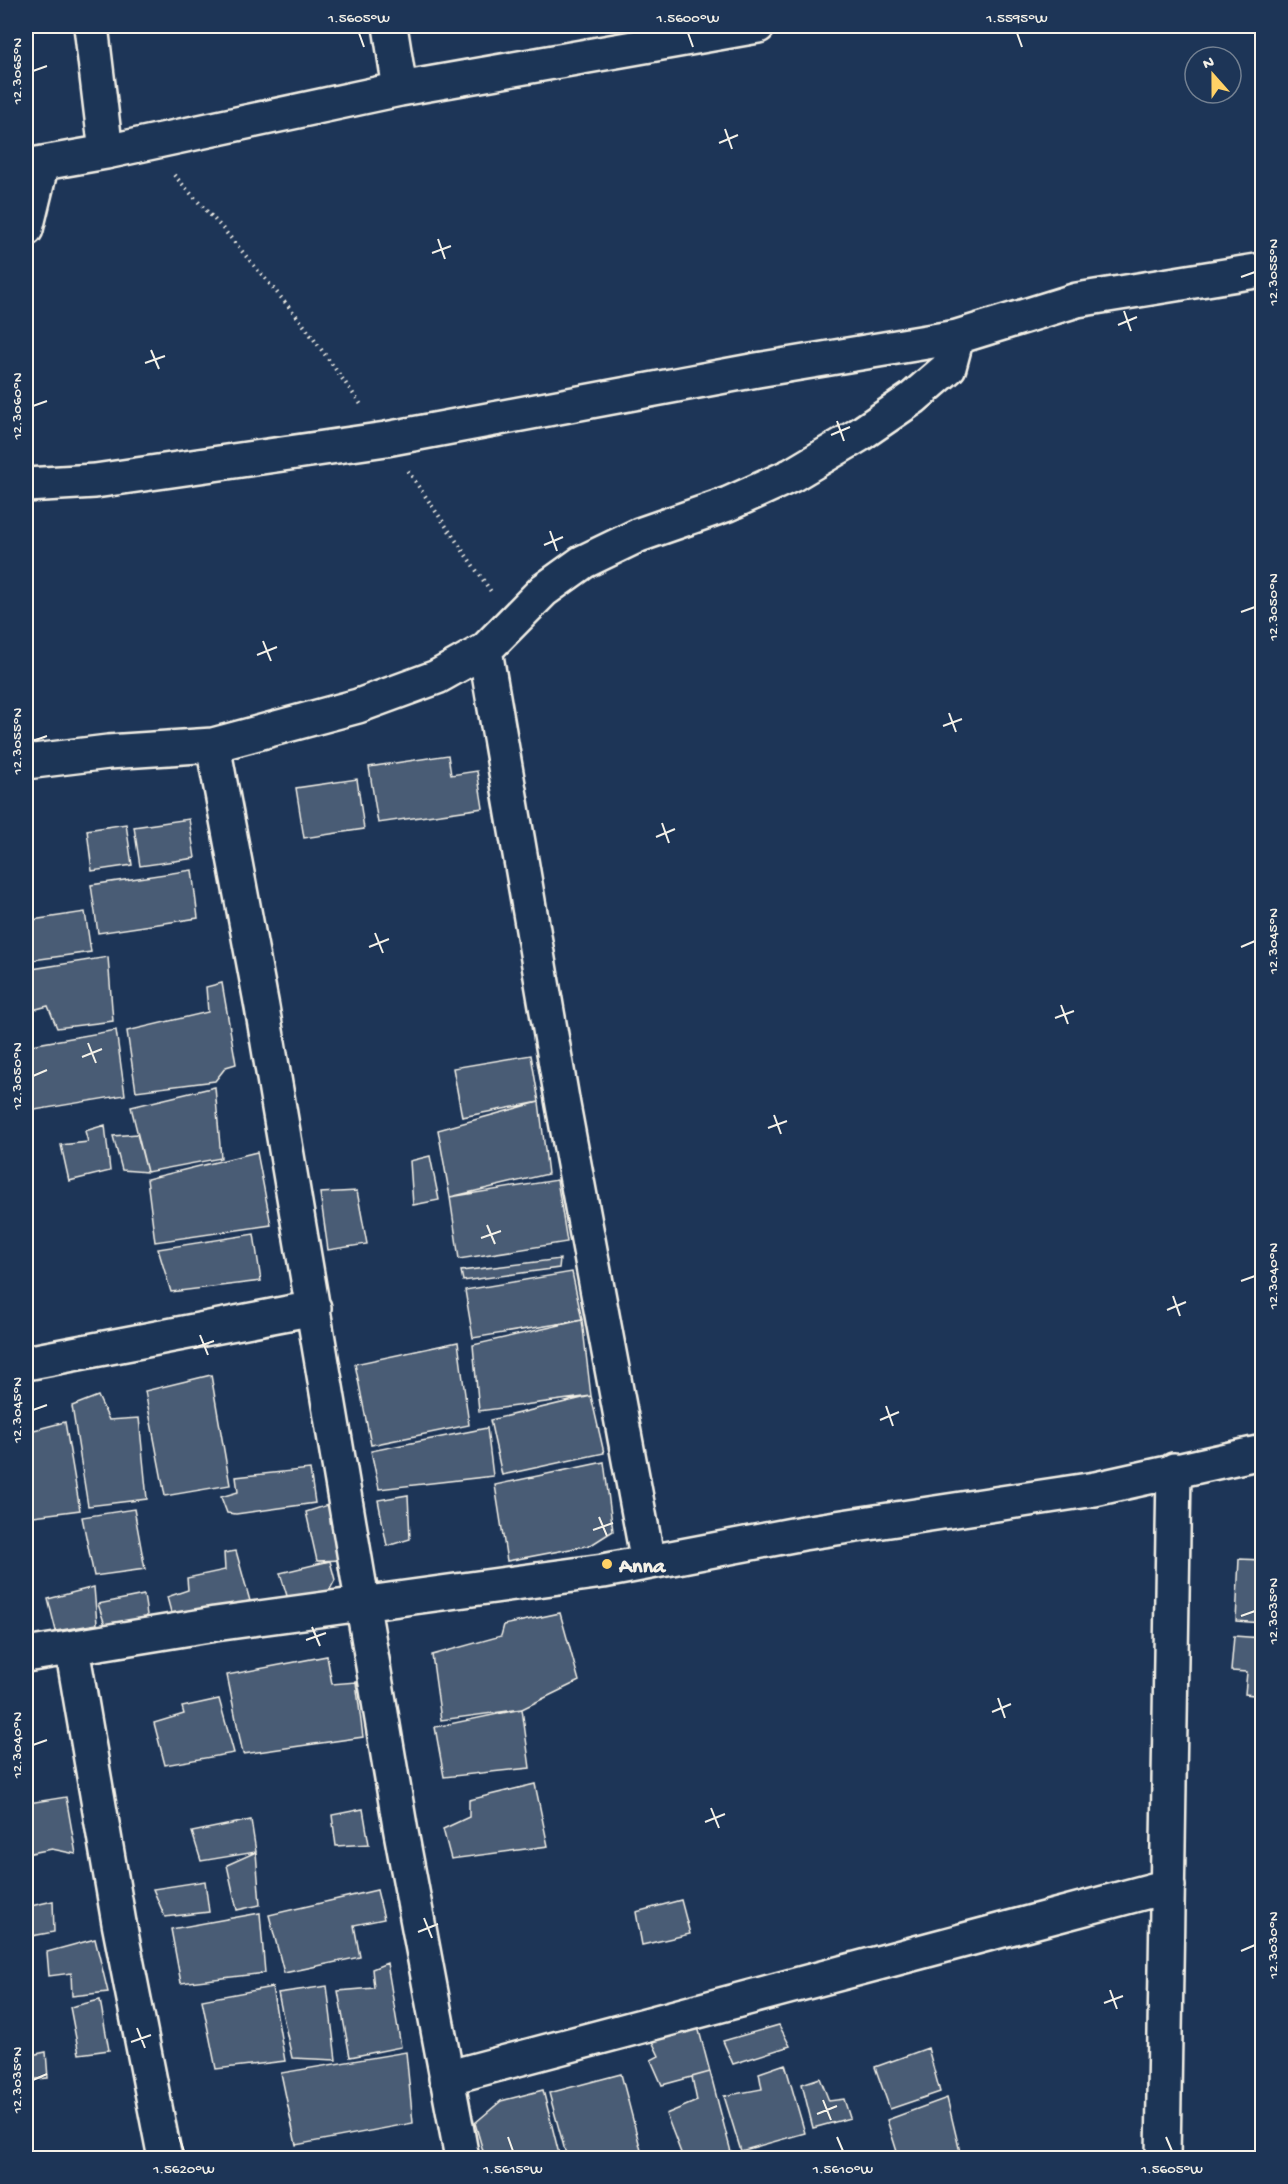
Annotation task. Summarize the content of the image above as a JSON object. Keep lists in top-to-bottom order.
{
  "places": ["Anna"],
  "north": "top",
  "coordinates": [
    "1.5605°W",
    "1.5600°W",
    "1.5595°W",
    "12.3065°N",
    "12.3055°N",
    "12.3060°N",
    "12.3050°N",
    "12.3045°N",
    "12.3040°N",
    "12.3035°N",
    "12.3030°N",
    "1.5620°W",
    "1.5615°W",
    "1.5610°W"
  ]
}
